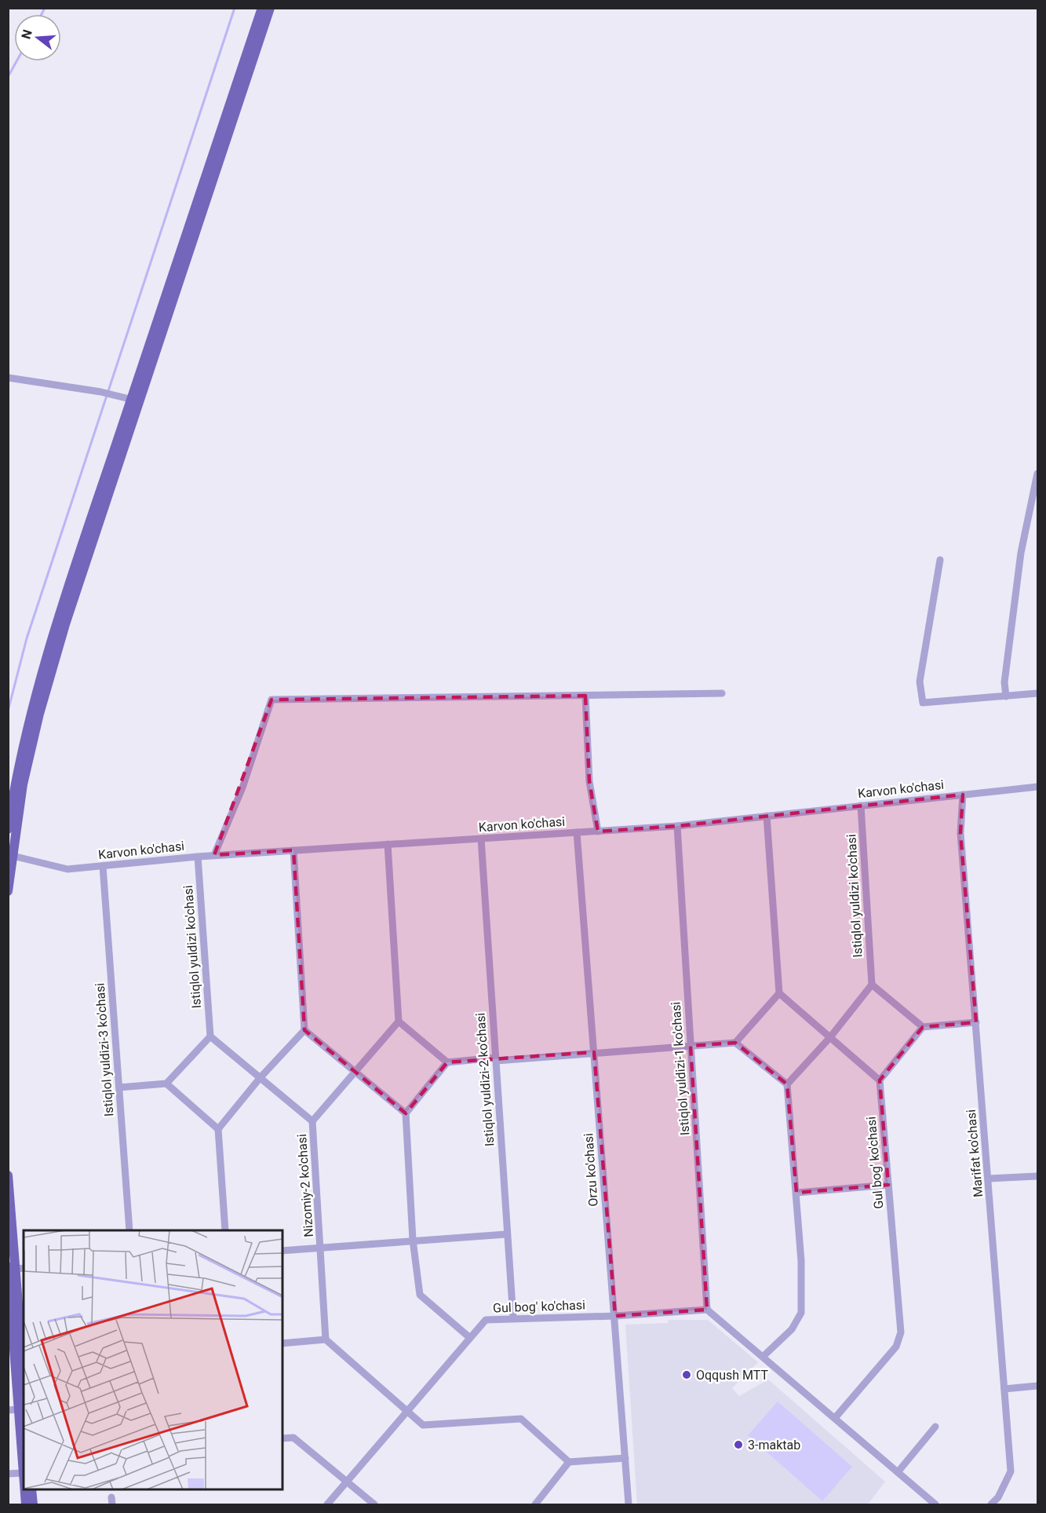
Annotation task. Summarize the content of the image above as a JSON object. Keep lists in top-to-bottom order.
{
  "streets": {
    "street": [
      "Karvon ko'chasi",
      "Istiqlol yuldizi ko'chasi",
      "Istiqlol yuldizi-3 ko'chasi",
      "Istiqlol yuldizi-1 ko'chasi",
      "Istiqlol yuldizi-2 ko'chasi",
      "Marifat ko'chasi",
      "Gul bog' ko'chasi",
      "Orzu ko'chasi",
      "Nizomiy-2 ko'chasi"
    ]
  },
  "crossings": [
    ["Karvon ko'chasi", "Istiqlol yuldizi ko'chasi"],
    ["Karvon ko'chasi", "Istiqlol yuldizi-3 ko'chasi"],
    ["Karvon ko'chasi", "Istiqlol yuldizi-1 ko'chasi"],
    ["Karvon ko'chasi", "Istiqlol yuldizi-2 ko'chasi"],
    ["Karvon ko'chasi", "Marifat ko'chasi"],
    ["Karvon ko'chasi", "Orzu ko'chasi"],
    ["Istiqlol yuldizi-1 ko'chasi", "Gul bog' ko'chasi"],
    ["Istiqlol yuldizi-2 ko'chasi", "Gul bog' ko'chasi"],
    ["Istiqlol yuldizi-2 ko'chasi", "Nizomiy-2 ko'chasi"],
    ["Gul bog' ko'chasi", "Orzu ko'chasi"]
  ],
  "places": ["Oqqush MTT", "3-maktab"],
  "north": "left"
}
